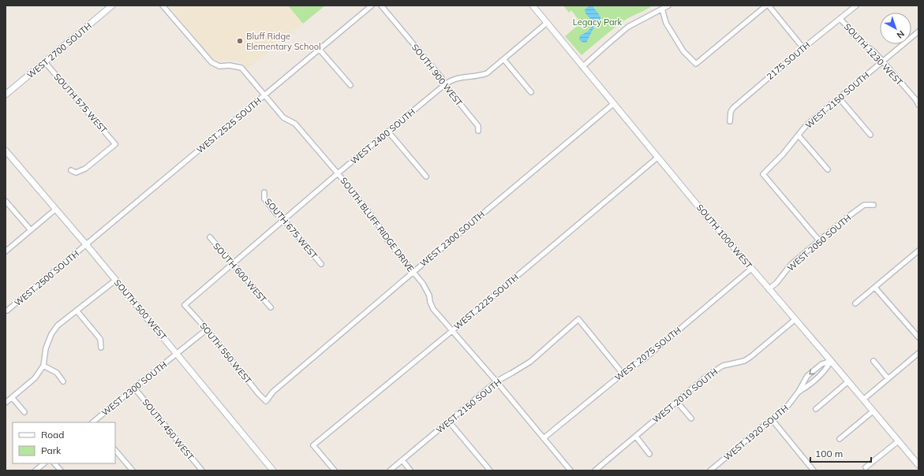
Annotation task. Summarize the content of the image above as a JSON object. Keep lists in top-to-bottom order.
{
  "streets": {
    "main road": ["WEST 2700 SOUTH", "SOUTH 1000 WEST", "SOUTH 500 WEST"],
    "street": [
      "SOUTH 1230 WEST",
      "2175 SOUTH",
      "SOUTH 900 WEST",
      "WEST 2150 SOUTH",
      "SOUTH 575 WEST",
      "WEST 2525 SOUTH",
      "WEST 2400 SOUTH",
      "SOUTH BLUFF RIDGE DRIVE",
      "SOUTH 675 WEST",
      "WEST 2300 SOUTH",
      "WEST 2050 SOUTH",
      "SOUTH 600 WEST",
      "WEST 2500 SOUTH",
      "WEST 2225 SOUTH",
      "SOUTH 550 WEST",
      "WEST 2075 SOUTH",
      "WEST 2010 SOUTH",
      "SOUTH 450 WEST",
      "WEST 1920 SOUTH"
    ]
  },
  "crossings": [
    ["WEST 2700 SOUTH", "SOUTH 575 WEST"],
    ["SOUTH 1230 WEST", "2175 SOUTH"],
    ["SOUTH 1230 WEST", "WEST 2150 SOUTH"],
    ["SOUTH 900 WEST", "WEST 2400 SOUTH"],
    ["WEST 2150 SOUTH", "SOUTH BLUFF RIDGE DRIVE"],
    ["WEST 2150 SOUTH", "WEST 2050 SOUTH"],
    ["WEST 2150 SOUTH", "WEST 2075 SOUTH"],
    ["WEST 2525 SOUTH", "SOUTH BLUFF RIDGE DRIVE"],
    ["WEST 2525 SOUTH", "WEST 2500 SOUTH"],
    ["WEST 2525 SOUTH", "SOUTH 500 WEST"],
    ["WEST 2400 SOUTH", "SOUTH BLUFF RIDGE DRIVE"],
    ["WEST 2400 SOUTH", "SOUTH 675 WEST"],
    ["WEST 2400 SOUTH", "SOUTH 1000 WEST"],
    ["WEST 2400 SOUTH", "SOUTH 600 WEST"],
    ["WEST 2400 SOUTH", "SOUTH 550 WEST"],
    ["SOUTH BLUFF RIDGE DRIVE", "WEST 2300 SOUTH"],
    ["SOUTH BLUFF RIDGE DRIVE", "WEST 2225 SOUTH"],
    ["SOUTH BLUFF RIDGE DRIVE", "WEST 2075 SOUTH"],
    ["SOUTH 1000 WEST", "WEST 2300 SOUTH"],
    ["SOUTH 1000 WEST", "WEST 2050 SOUTH"],
    ["SOUTH 1000 WEST", "WEST 2225 SOUTH"],
    ["SOUTH 1000 WEST", "WEST 2075 SOUTH"],
    ["SOUTH 1000 WEST", "WEST 2010 SOUTH"],
    ["SOUTH 1000 WEST", "WEST 1920 SOUTH"],
    ["WEST 2300 SOUTH", "SOUTH 500 WEST"],
    ["WEST 2300 SOUTH", "SOUTH 550 WEST"],
    ["WEST 2300 SOUTH", "SOUTH 450 WEST"],
    ["WEST 2500 SOUTH", "SOUTH 500 WEST"]
  ],
  "parks": ["Legacy Park"],
  "places": ["Bluff Ridge Elementary School"],
  "legend": ["Road", "Park"],
  "scale_bar": "100 m",
  "north": "bottom right"
}
